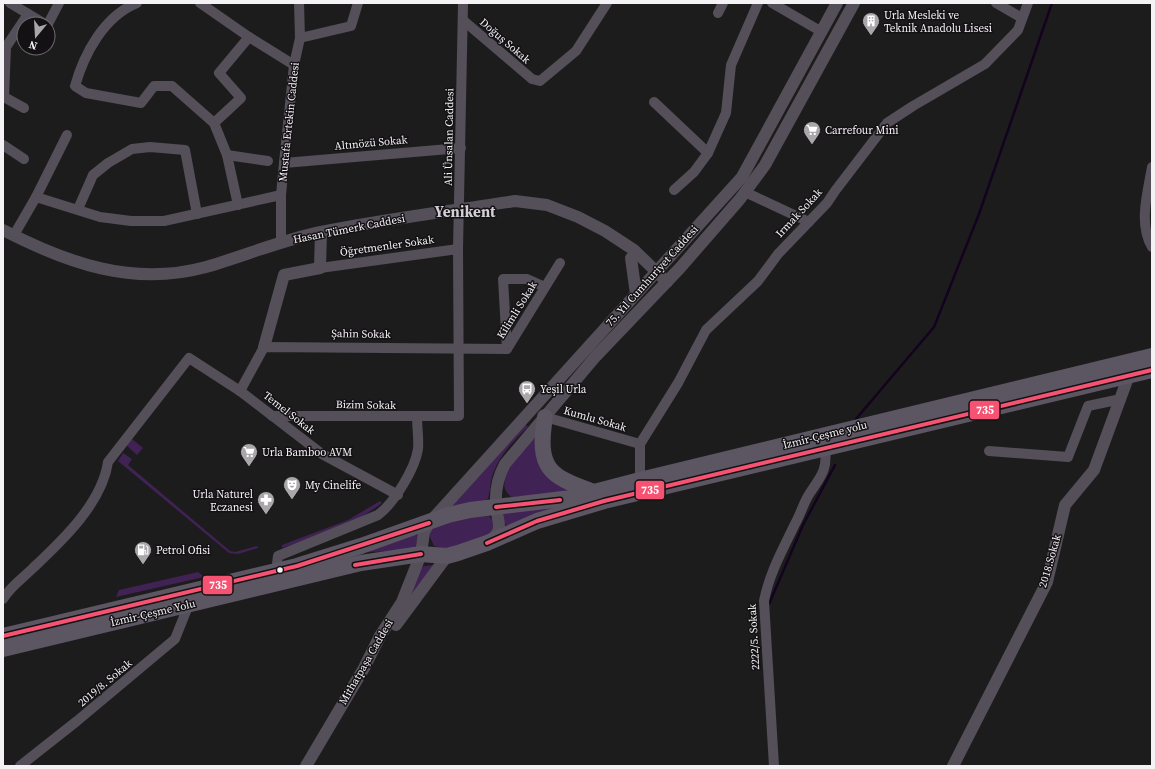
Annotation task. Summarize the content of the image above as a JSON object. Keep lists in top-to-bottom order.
{
  "streets": {
    "highway": ["İzmir-Çeşme yolu", "İzmir-Çeşme Yolu"],
    "street": [
      "Doğuş Sokak",
      "Mustafa Ertekin Caddesi",
      "Ali Ünsalan Caddesi",
      "Altınözü Sokak",
      "Irmak Sokak",
      "Hasan Tümerk Caddesi",
      "Öğretmenler Sokak",
      "75. Yıl Cumhuriyet Caddesi",
      "Kilimli Sokak",
      "Şahin Sokak",
      "Bizim Sokak",
      "Temel Sokak",
      "Kumlu Sokak",
      "2018.Sokak",
      "2222/5. Sokak",
      "Mithatpaşa Caddesi",
      "2019/8. Sokak"
    ]
  },
  "crossings": [
    ["Doğuş Sokak", "Ali Ünsalan Caddesi"],
    ["Mustafa Ertekin Caddesi", "Altınözü Sokak"],
    ["Mustafa Ertekin Caddesi", "Hasan Tümerk Caddesi"],
    ["Ali Ünsalan Caddesi", "Altınözü Sokak"],
    ["Ali Ünsalan Caddesi", "Hasan Tümerk Caddesi"],
    ["Ali Ünsalan Caddesi", "Öğretmenler Sokak"],
    ["Ali Ünsalan Caddesi", "Kilimli Sokak"],
    ["Ali Ünsalan Caddesi", "Şahin Sokak"],
    ["Ali Ünsalan Caddesi", "Bizim Sokak"],
    ["Irmak Sokak", "Kumlu Sokak"],
    ["Hasan Tümerk Caddesi", "75. Yıl Cumhuriyet Caddesi"],
    ["75. Yıl Cumhuriyet Caddesi", "Kumlu Sokak"],
    ["75. Yıl Cumhuriyet Caddesi", "İzmir-Çeşme yolu"],
    ["75. Yıl Cumhuriyet Caddesi", "İzmir-Çeşme Yolu"],
    ["75. Yıl Cumhuriyet Caddesi", "Mithatpaşa Caddesi"],
    ["Kilimli Sokak", "Şahin Sokak"],
    ["Bizim Sokak", "Temel Sokak"],
    ["İzmir-Çeşme yolu", "2018.Sokak"],
    ["İzmir-Çeşme yolu", "İzmir-Çeşme Yolu"],
    ["İzmir-Çeşme yolu", "2222/5. Sokak"],
    ["İzmir-Çeşme yolu", "Mithatpaşa Caddesi"],
    ["İzmir-Çeşme Yolu", "Mithatpaşa Caddesi"],
    ["İzmir-Çeşme Yolu", "2019/8. Sokak"]
  ],
  "districts": ["Yenikent"],
  "places": {
    "building": ["Urla Mesleki ve Teknik Anadolu Lisesi"],
    "supermarket": ["Carrefour Mini", "Urla Bamboo AVM"],
    "bus stop": ["Yeşil Urla"],
    "theatre": ["My Cinelife"],
    "pharmacy": ["Urla Naturel Eczanesi"],
    "fuel station": ["Petrol Ofisi"]
  },
  "lines": ["transit line 735"],
  "north": "bottom"
}
